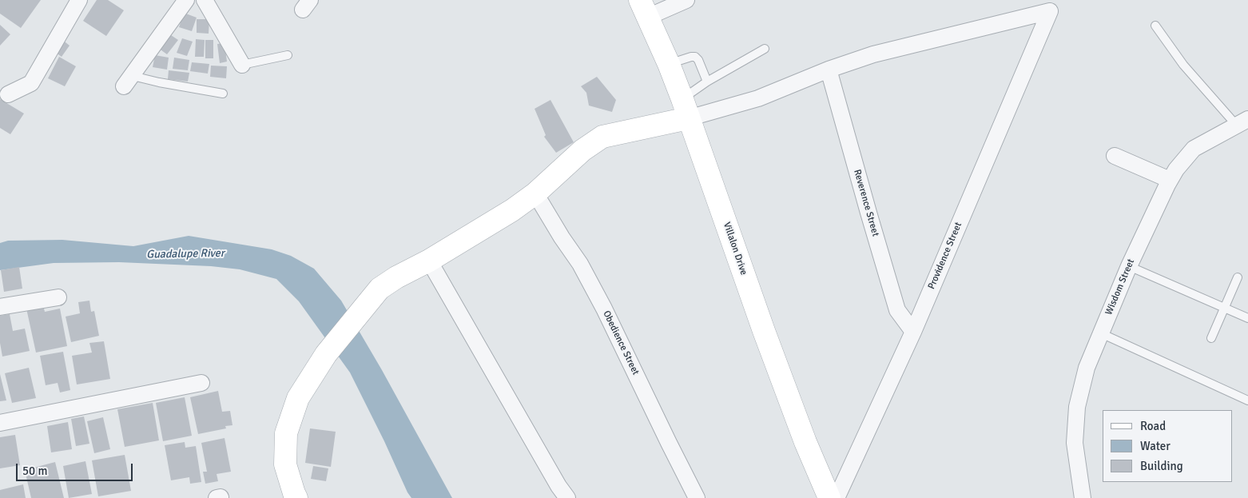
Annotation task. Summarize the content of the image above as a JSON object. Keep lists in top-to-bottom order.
{
  "streets": {
    "street": [
      "Reverence Street",
      "Villalon Drive",
      "Providence Street",
      "Wisdom Street",
      "Obedience Street"
    ]
  },
  "crossings": [
    ["Reverence Street", "Providence Street"]
  ],
  "water": ["Guadalupe River"],
  "legend": ["Road", "Water", "Building"],
  "scale_bar": "50 m"
}
